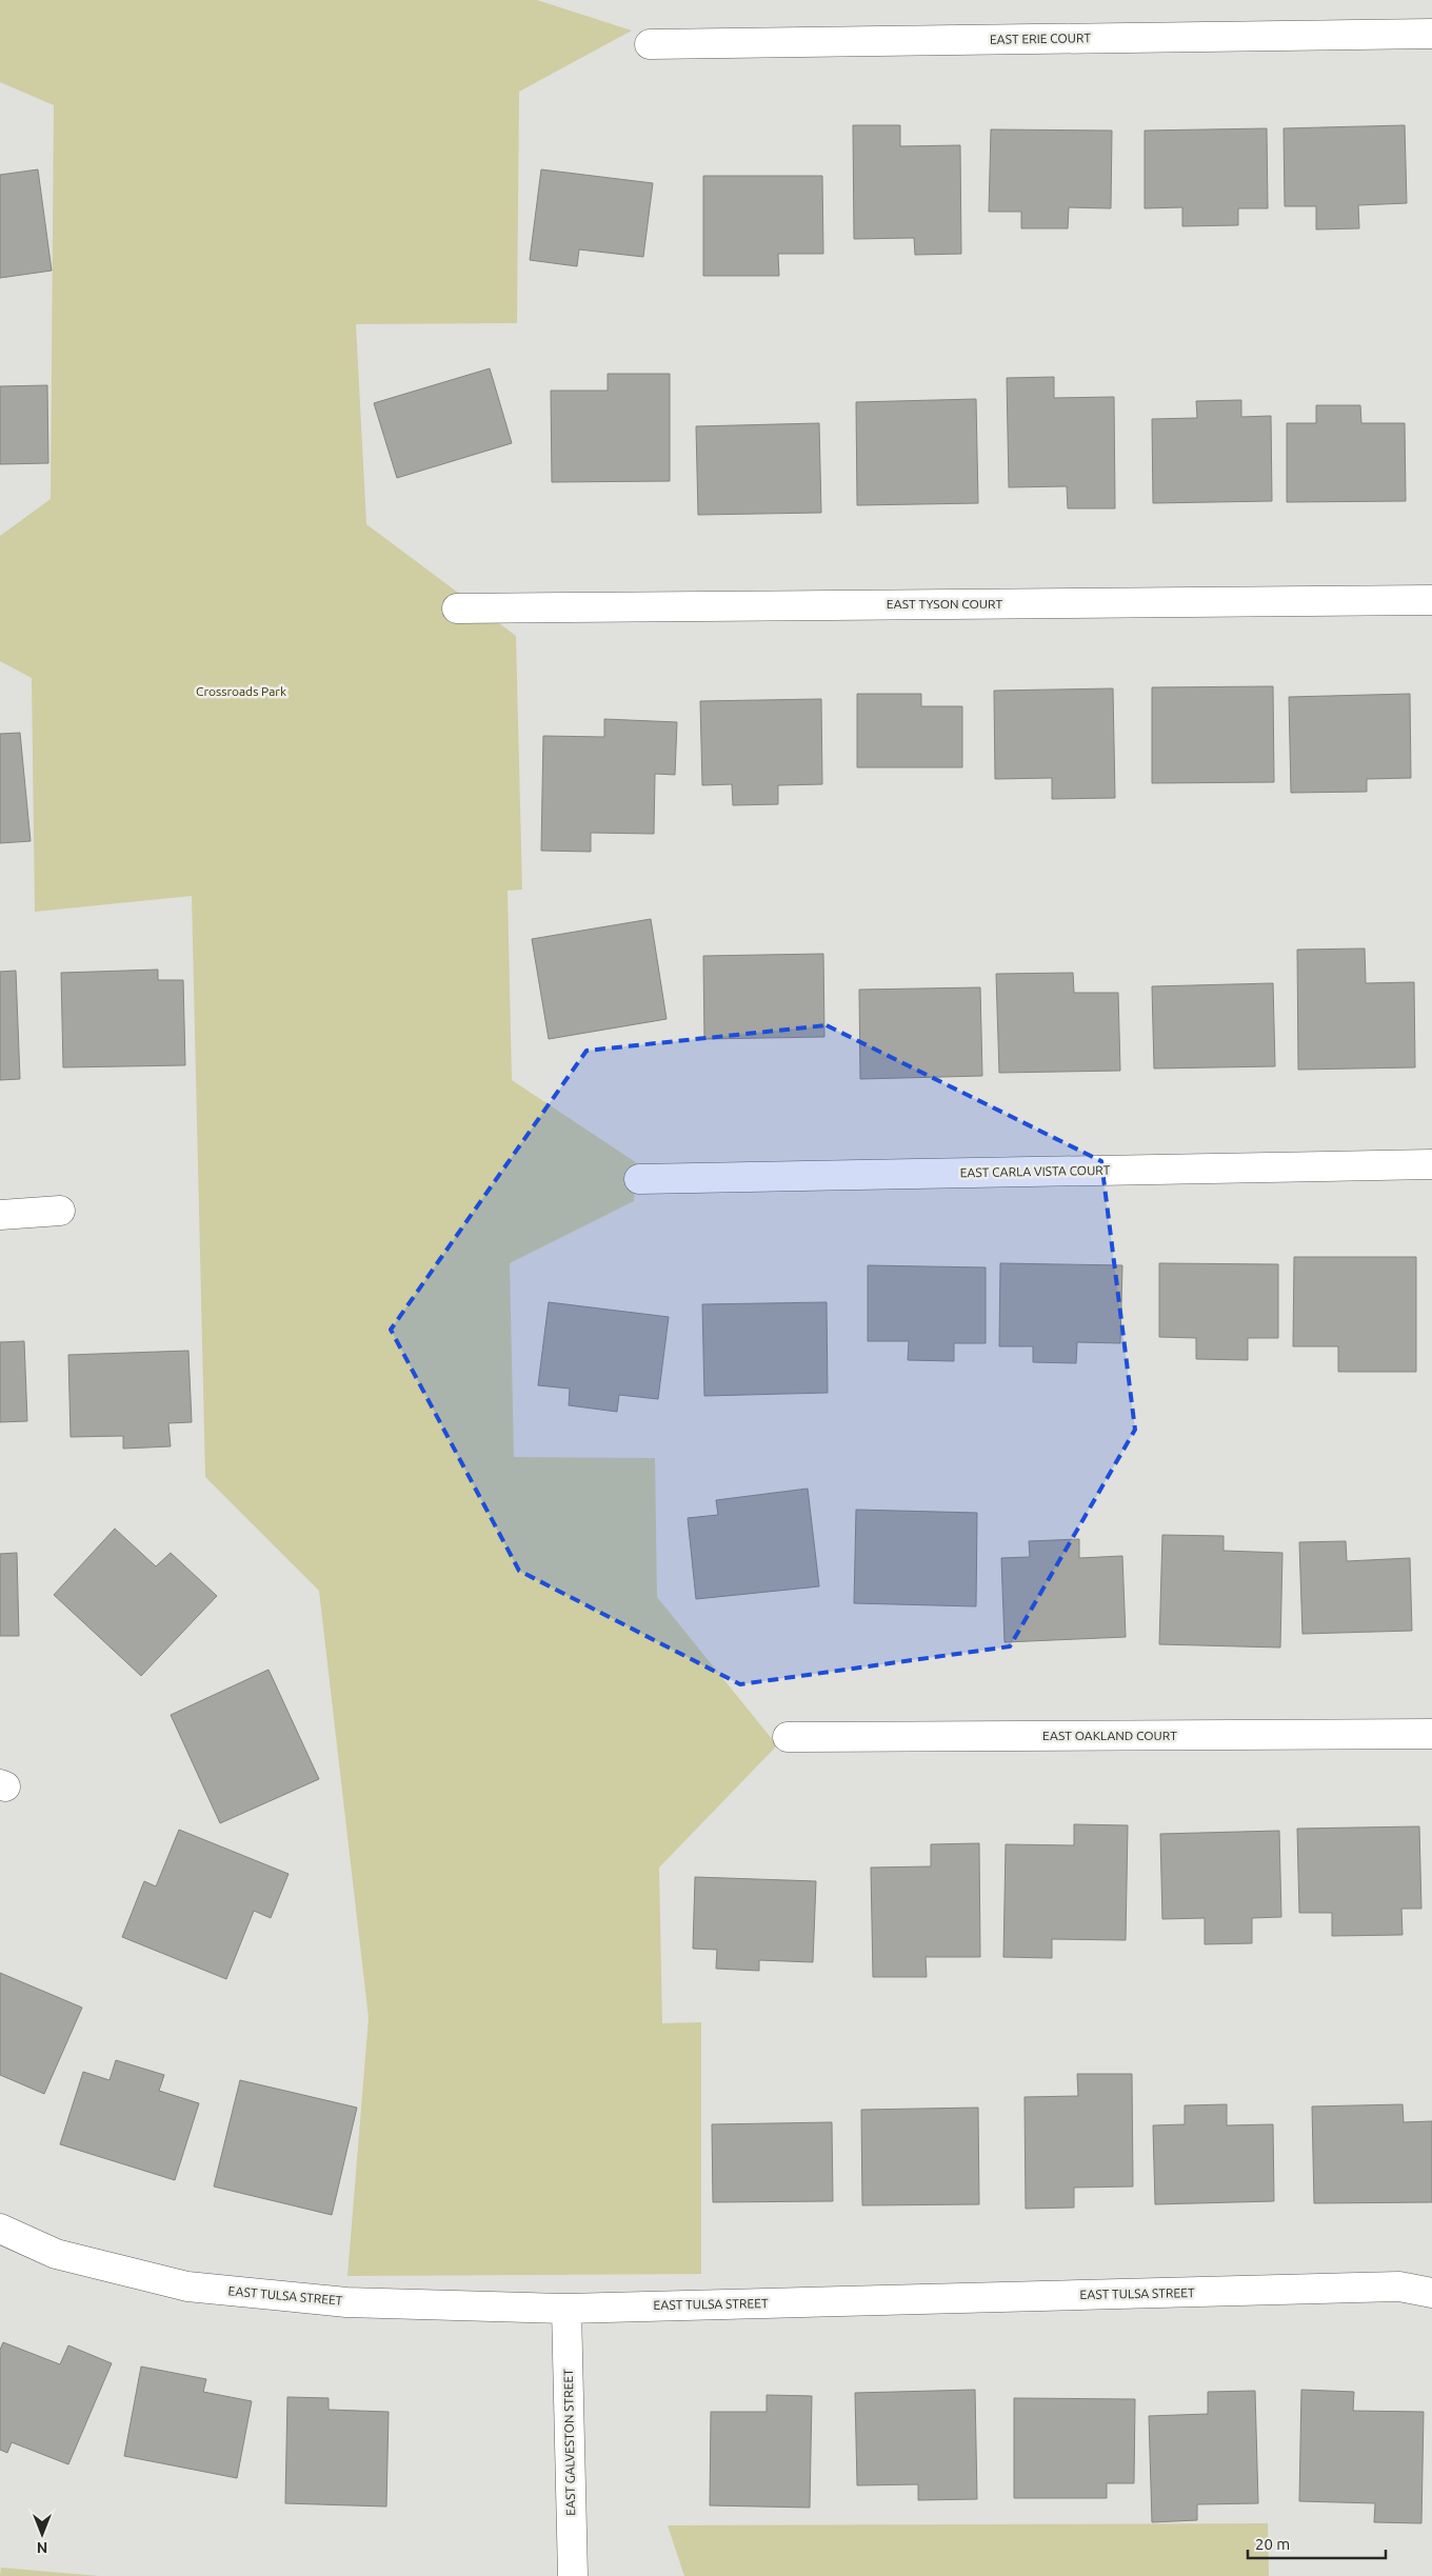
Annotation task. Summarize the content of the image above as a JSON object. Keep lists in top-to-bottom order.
{
  "streets": {
    "street": [
      "EAST ERIE COURT",
      "EAST TYSON COURT",
      "EAST CARLA VISTA COURT",
      "EAST OAKLAND COURT",
      "EAST TULSA STREET",
      "EAST GALVESTON STREET"
    ]
  },
  "crossings": [
    ["EAST TULSA STREET", "EAST GALVESTON STREET"]
  ],
  "parks": ["Crossroads Park"],
  "scale_bar": "20 m",
  "north": "bottom"
}
